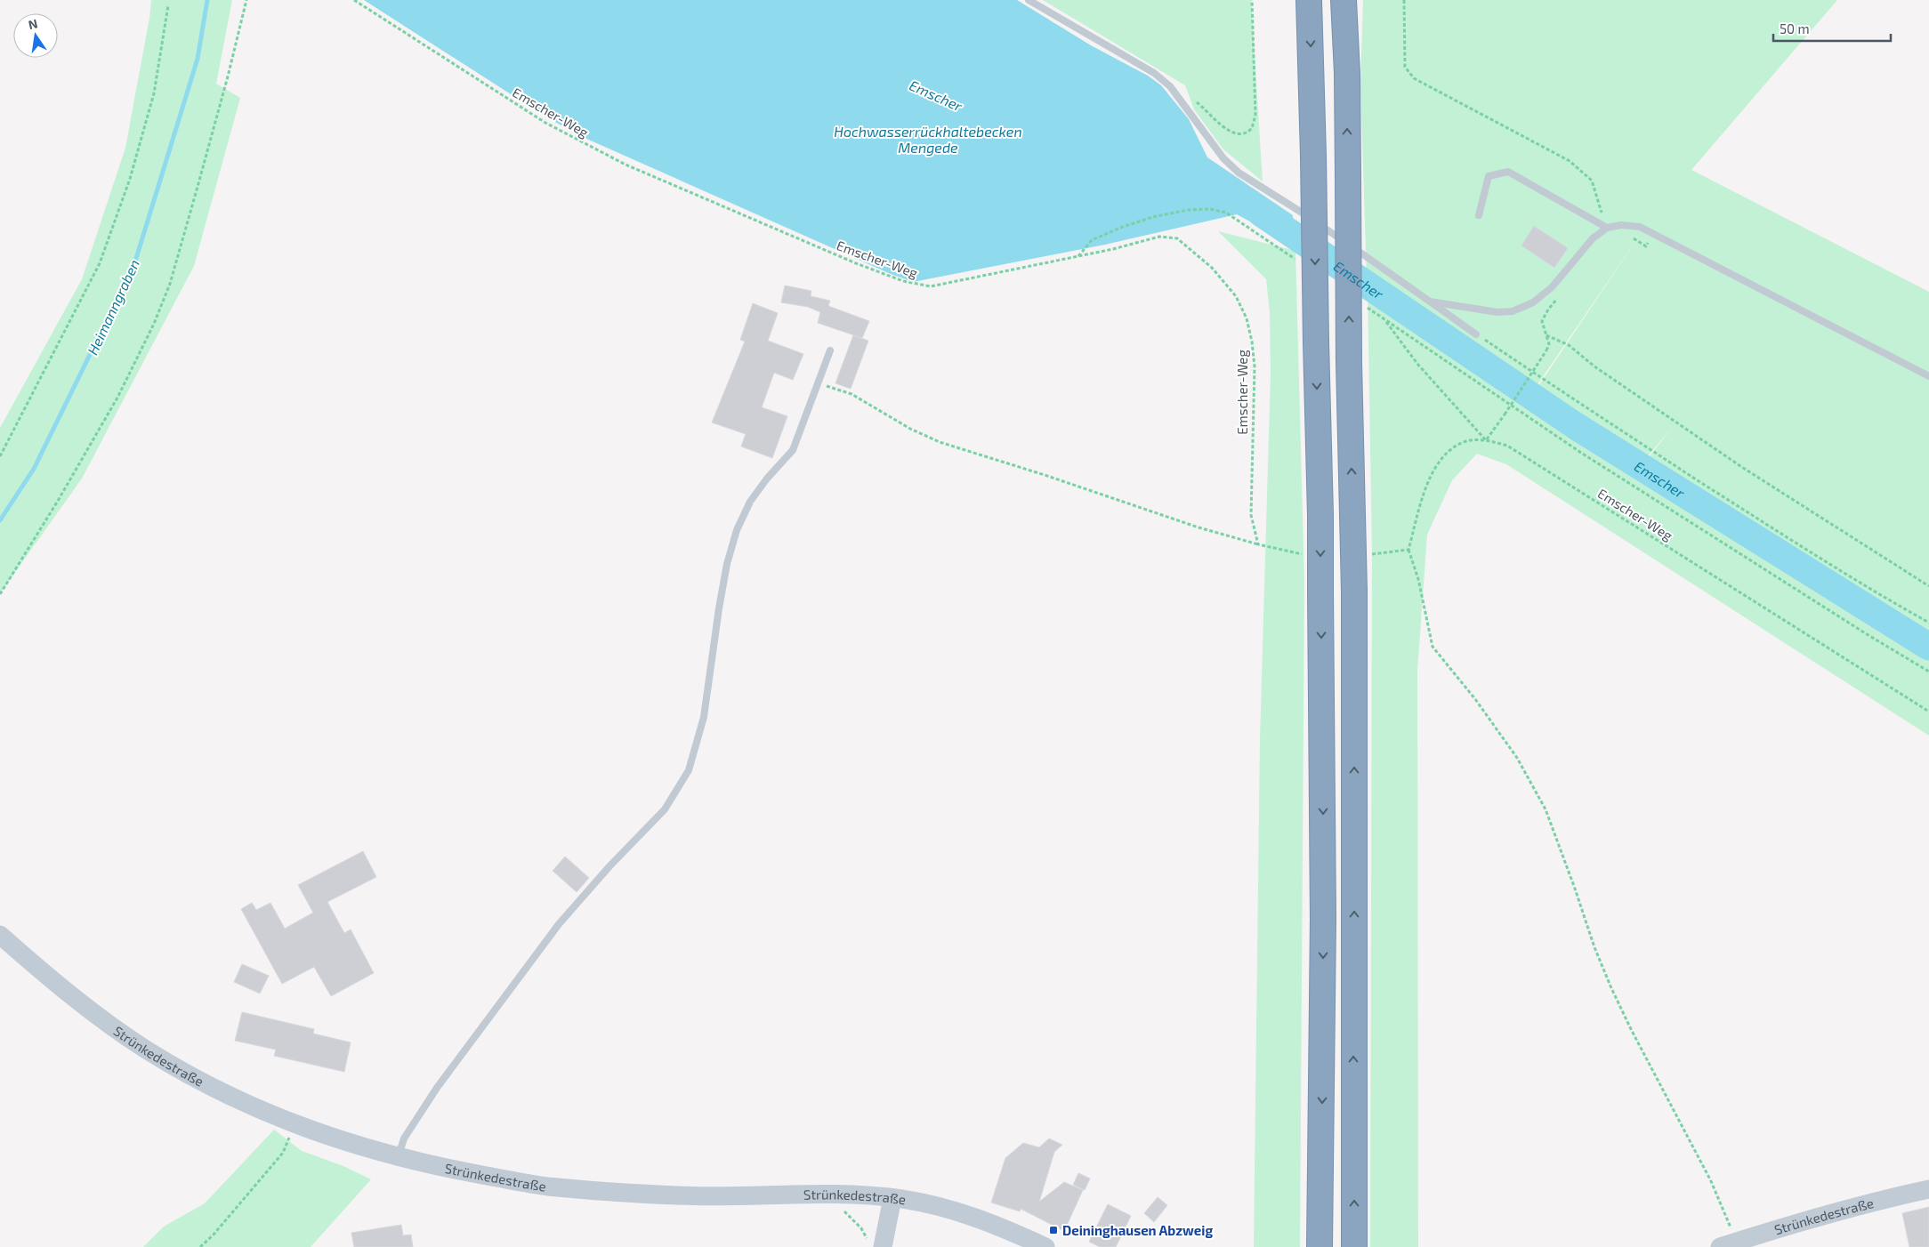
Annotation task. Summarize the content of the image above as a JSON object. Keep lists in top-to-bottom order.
{
  "streets": {
    "main road": ["Strünkedestraße"],
    "path": ["Emscher-Weg"]
  },
  "water": ["Emscher", "Hochwasserrückhaltebecken Mengede", "Heimanngraben"],
  "places": {
    "transit": ["Deininghausen Abzweig"]
  },
  "scale_bar": "50 m",
  "north": "top"
}
